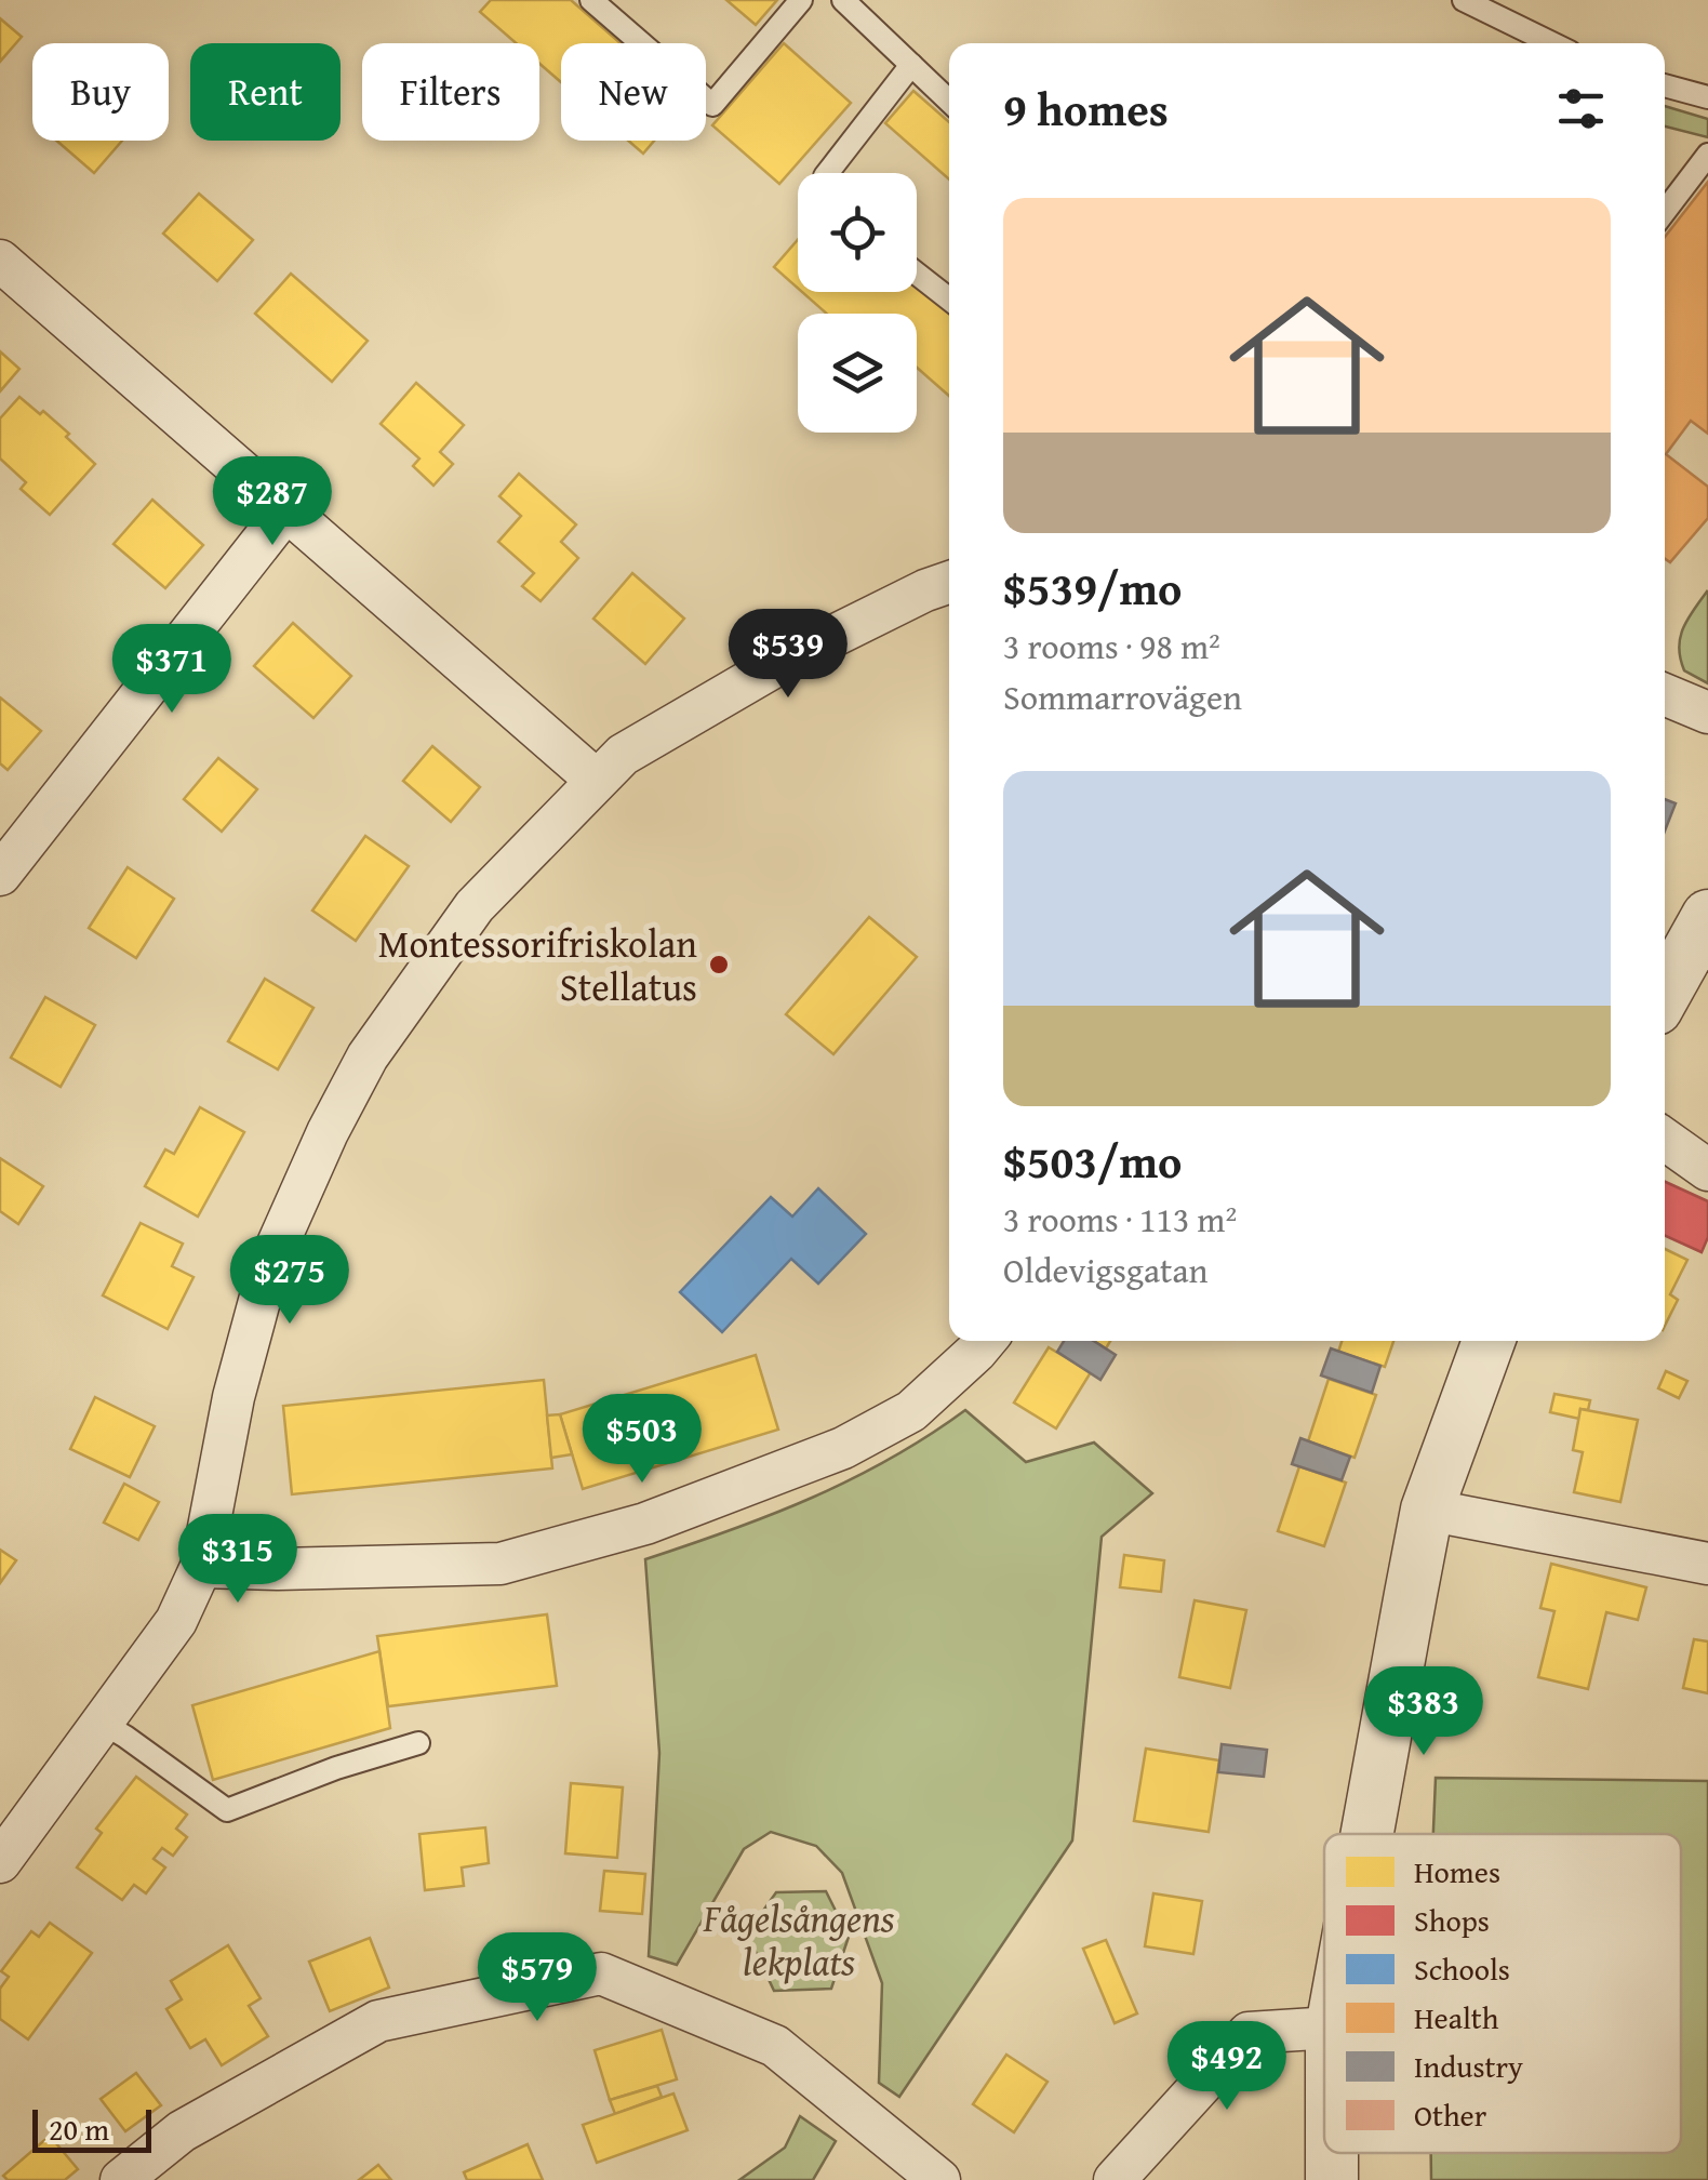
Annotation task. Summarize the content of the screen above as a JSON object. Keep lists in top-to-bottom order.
{
  "parks": ["Fågelsångens lekplats"],
  "places": ["Montessorifriskolan Stellatus"],
  "legend": [
    "Homes",
    "Shops",
    "Schools",
    "Health",
    "Industry",
    "Other"
  ],
  "scale_bar": "20 m",
  "page": {
    "chip": [
      "Buy",
      "Rent",
      "Filters",
      "New"
    ],
    "heading": "9 homes",
    "list": [
      {
        "name": "$539/mo",
        "note": "3 rooms · 98 m² · Sommarrovägen"
      },
      {
        "name": "$503/mo",
        "note": "3 rooms · 113 m² · Oldevigsgatan"
      }
    ],
    "price": [
      "$287",
      "$539",
      "$371",
      "$275",
      "$503",
      "$315",
      "$383",
      "$579",
      "$492"
    ],
    "scale": "20 m"
  }
}
